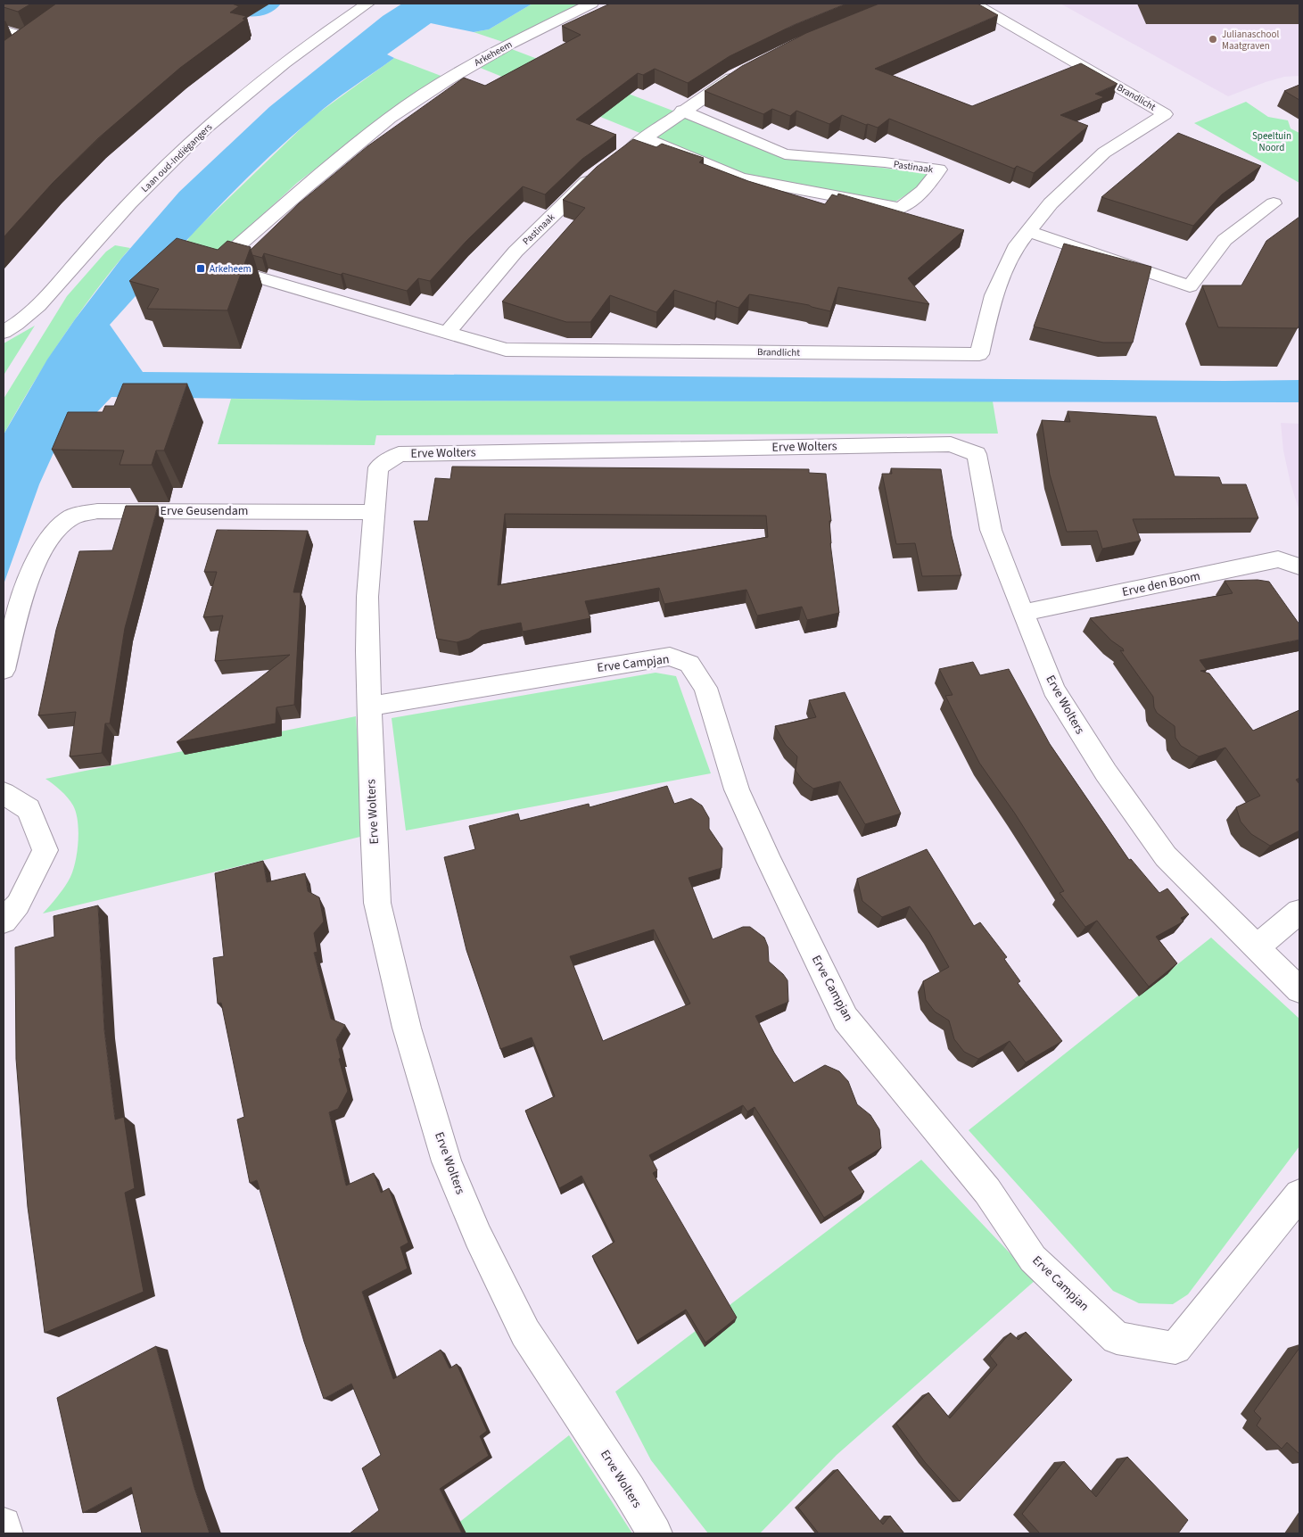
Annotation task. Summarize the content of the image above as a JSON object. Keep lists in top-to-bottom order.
{
  "streets": {
    "street": [
      "Arkeheem",
      "Brandlicht",
      "Laan oud-Indiëgangers",
      "Pastinaak",
      "Erve Wolters",
      "Erve Geusendam",
      "Erve den Boom",
      "Erve Campjan"
    ]
  },
  "crossings": [
    ["Arkeheem", "Brandlicht"],
    ["Arkeheem", "Pastinaak"],
    ["Brandlicht", "Pastinaak"],
    ["Erve Wolters", "Erve Geusendam"],
    ["Erve Wolters", "Erve den Boom"],
    ["Erve Wolters", "Erve Campjan"]
  ],
  "parks": ["Speeltuin Noord"],
  "places": {
    "other": ["Julianaschool Maatgraven"],
    "transit": ["Arkeheem"]
  }
}
